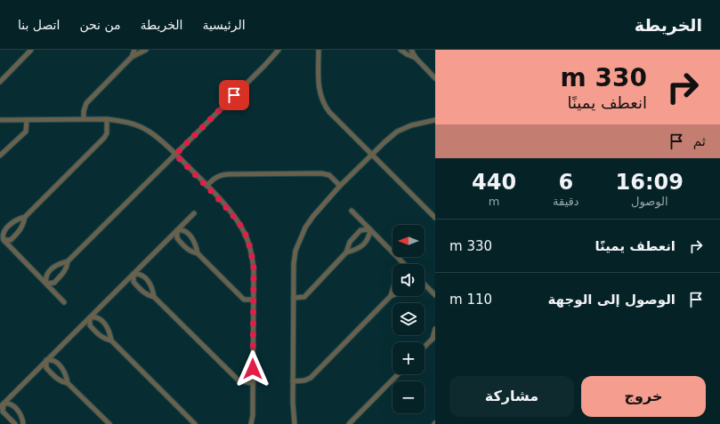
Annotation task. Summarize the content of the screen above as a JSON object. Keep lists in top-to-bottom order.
{
  "north": "left",
  "page": {
    "header": "الخريطة",
    "nav": [
      "الرئيسية",
      "الخريطة",
      "من نحن",
      "اتصل بنا"
    ],
    "turn": ["330 m", "انعطف يمينًا"],
    "then": "ثم",
    "eta": [
      "16:09",
      "الوصول",
      "6",
      "دقيقة",
      "440",
      "m"
    ],
    "list": [
      {
        "name": "انعطف يمينًا",
        "value": "330 m"
      },
      {
        "name": "الوصول إلى الوجهة",
        "value": "110 m"
      }
    ],
    "map_buttons": ["+", "−"],
    "buttons": ["خروج", "مشاركة"]
  }
}
